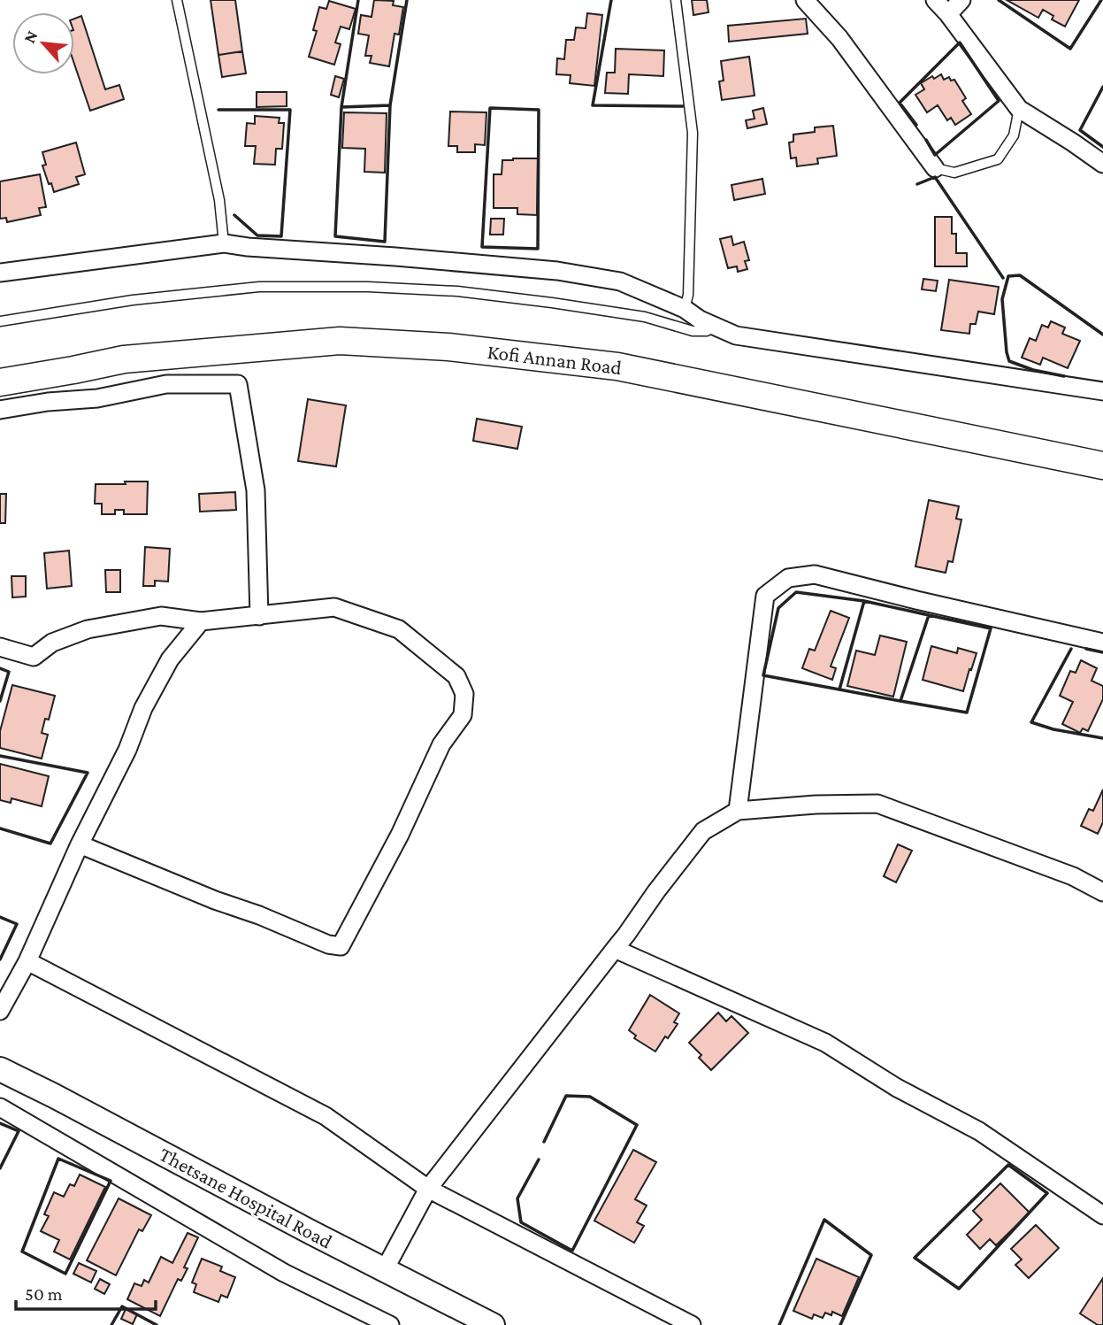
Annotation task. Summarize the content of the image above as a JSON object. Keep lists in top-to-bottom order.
{
  "streets": {
    "main road": ["Kofi Annan Road", "Thetsane Hospital Road"]
  },
  "scale_bar": "50 m",
  "north": "top left"
}
